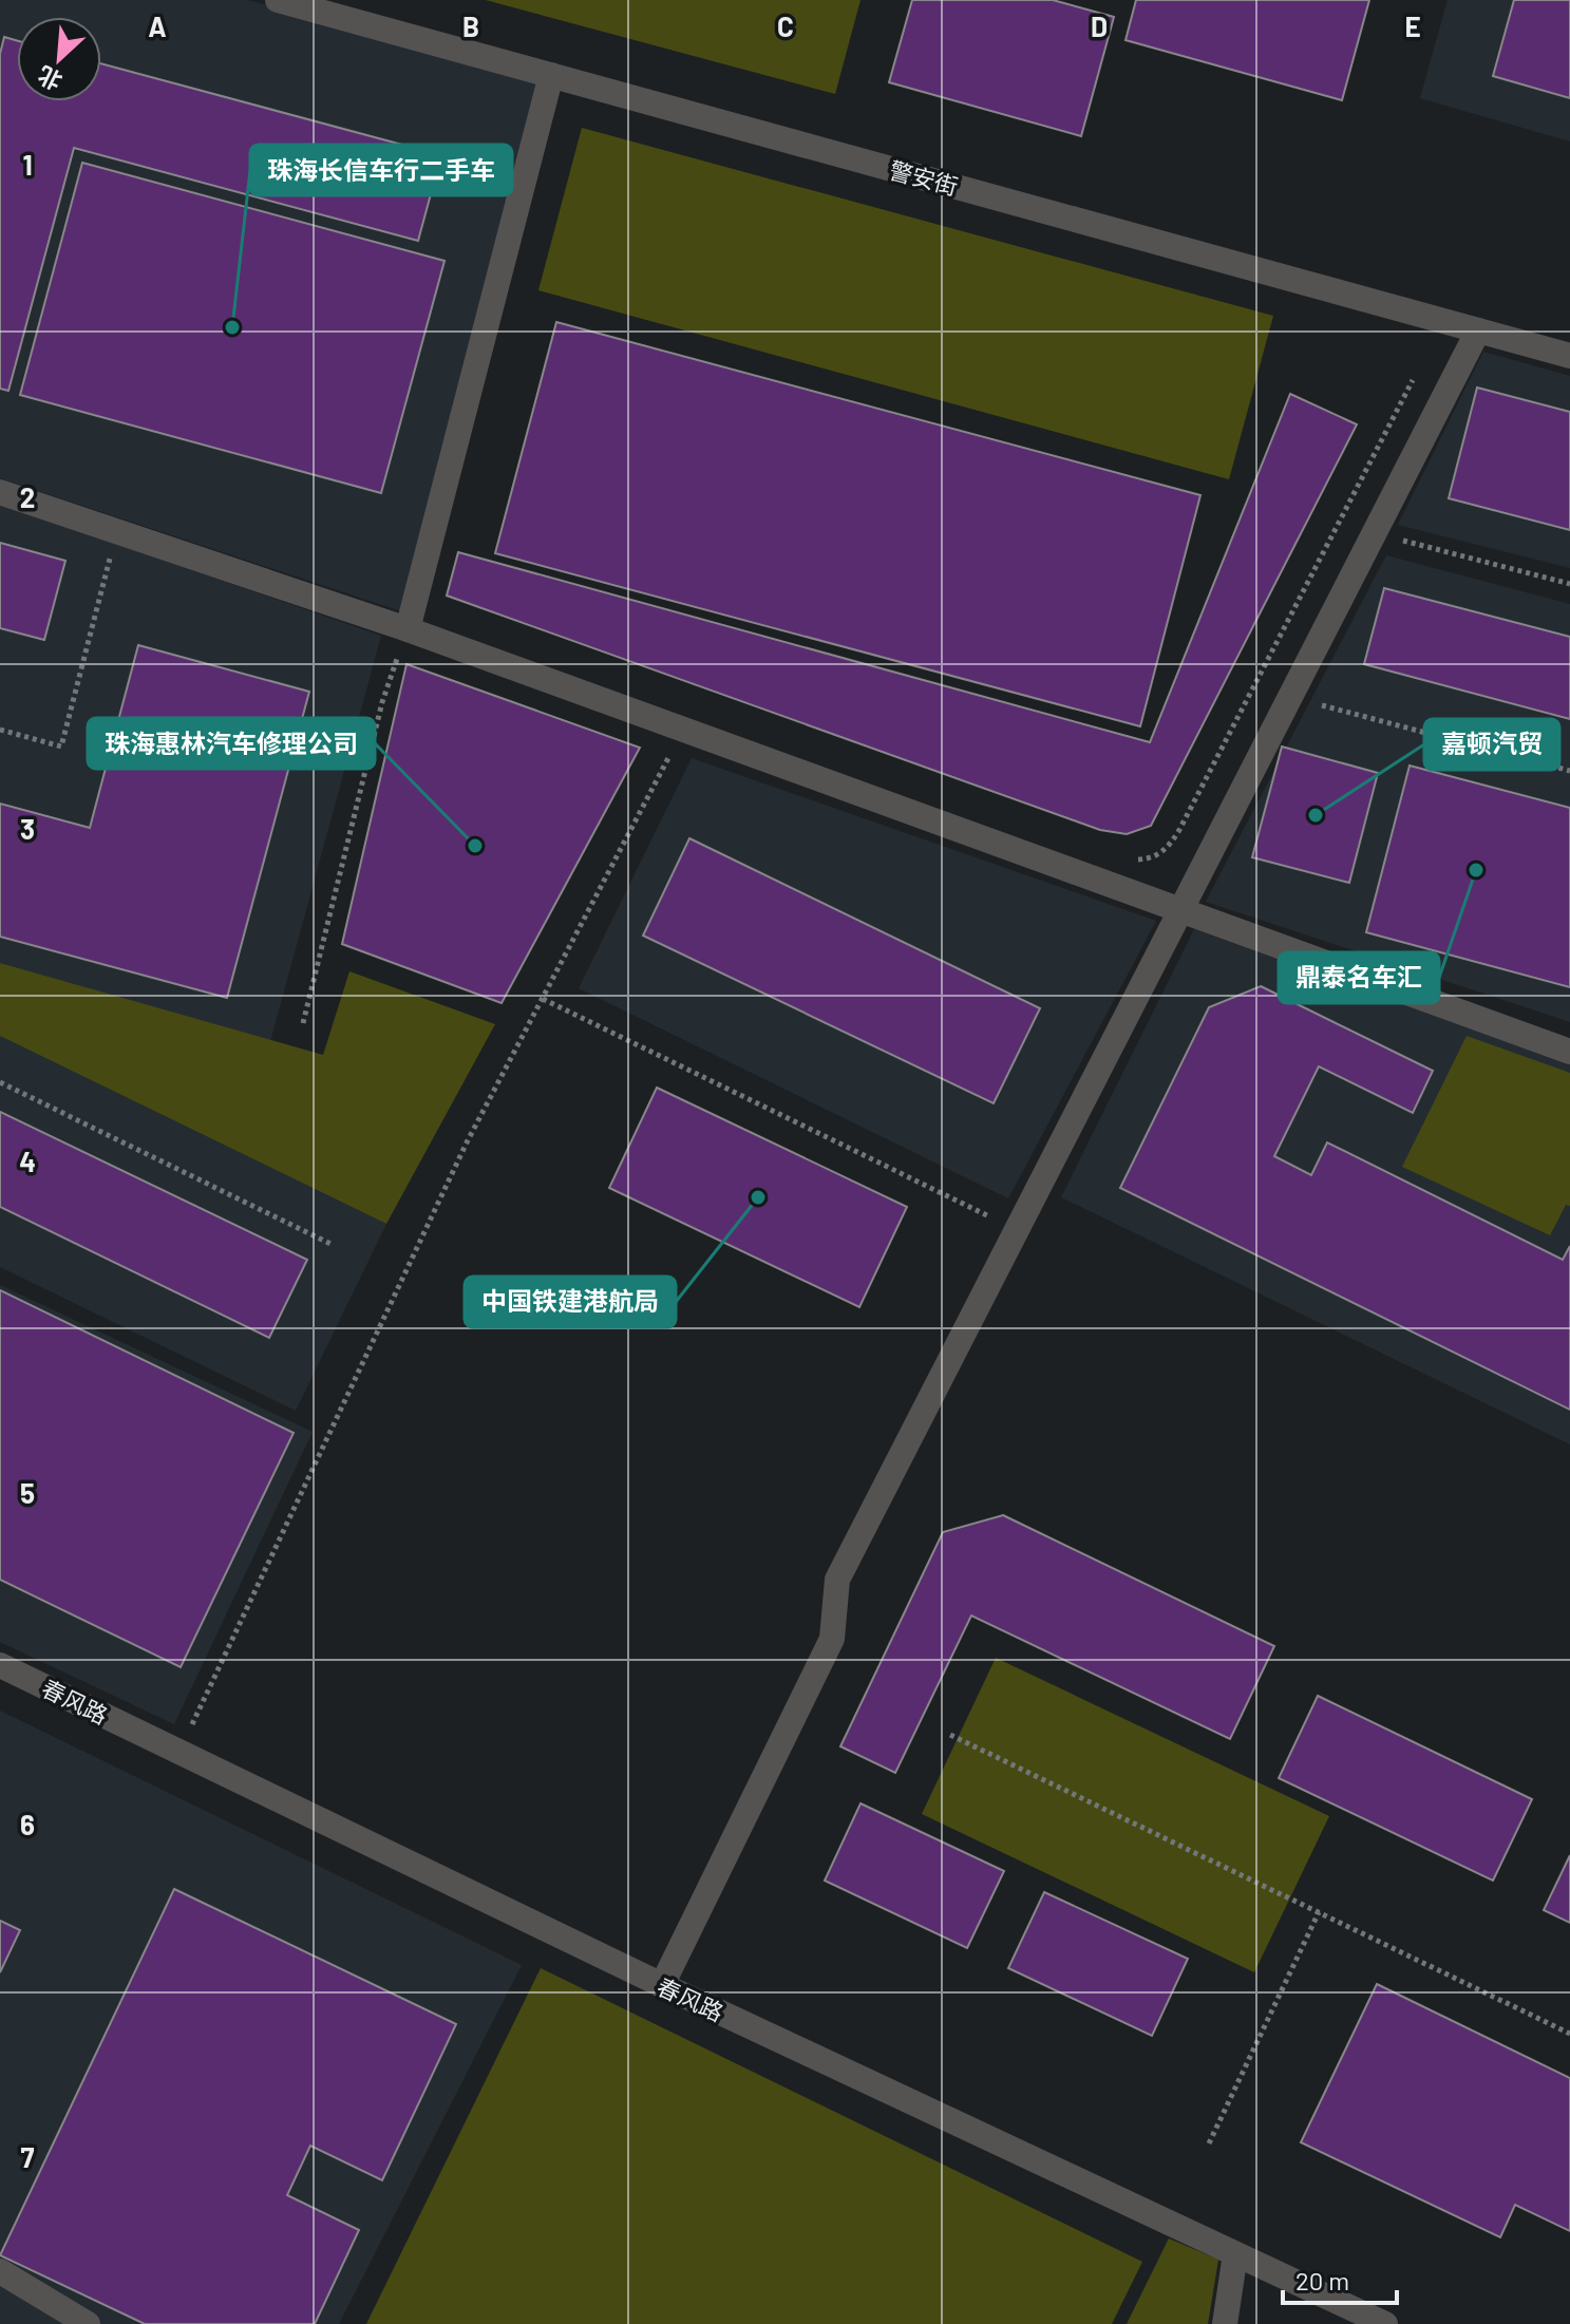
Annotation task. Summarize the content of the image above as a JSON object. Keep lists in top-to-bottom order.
{
  "streets": {
    "street": ["警安街", "春风路"]
  },
  "places": [
    "珠海长信车行二手车",
    "嘉顿汽贸",
    "珠海惠林汽车修理公司",
    "鼎泰名车汇",
    "中国铁建港航局"
  ],
  "scale_bar": "20 m",
  "north": "bottom left",
  "grid": {
    "columns": [
      "A",
      "B",
      "C",
      "D",
      "E"
    ],
    "rows": [
      "1",
      "2",
      "3",
      "4",
      "5",
      "6",
      "7"
    ]
  }
}
